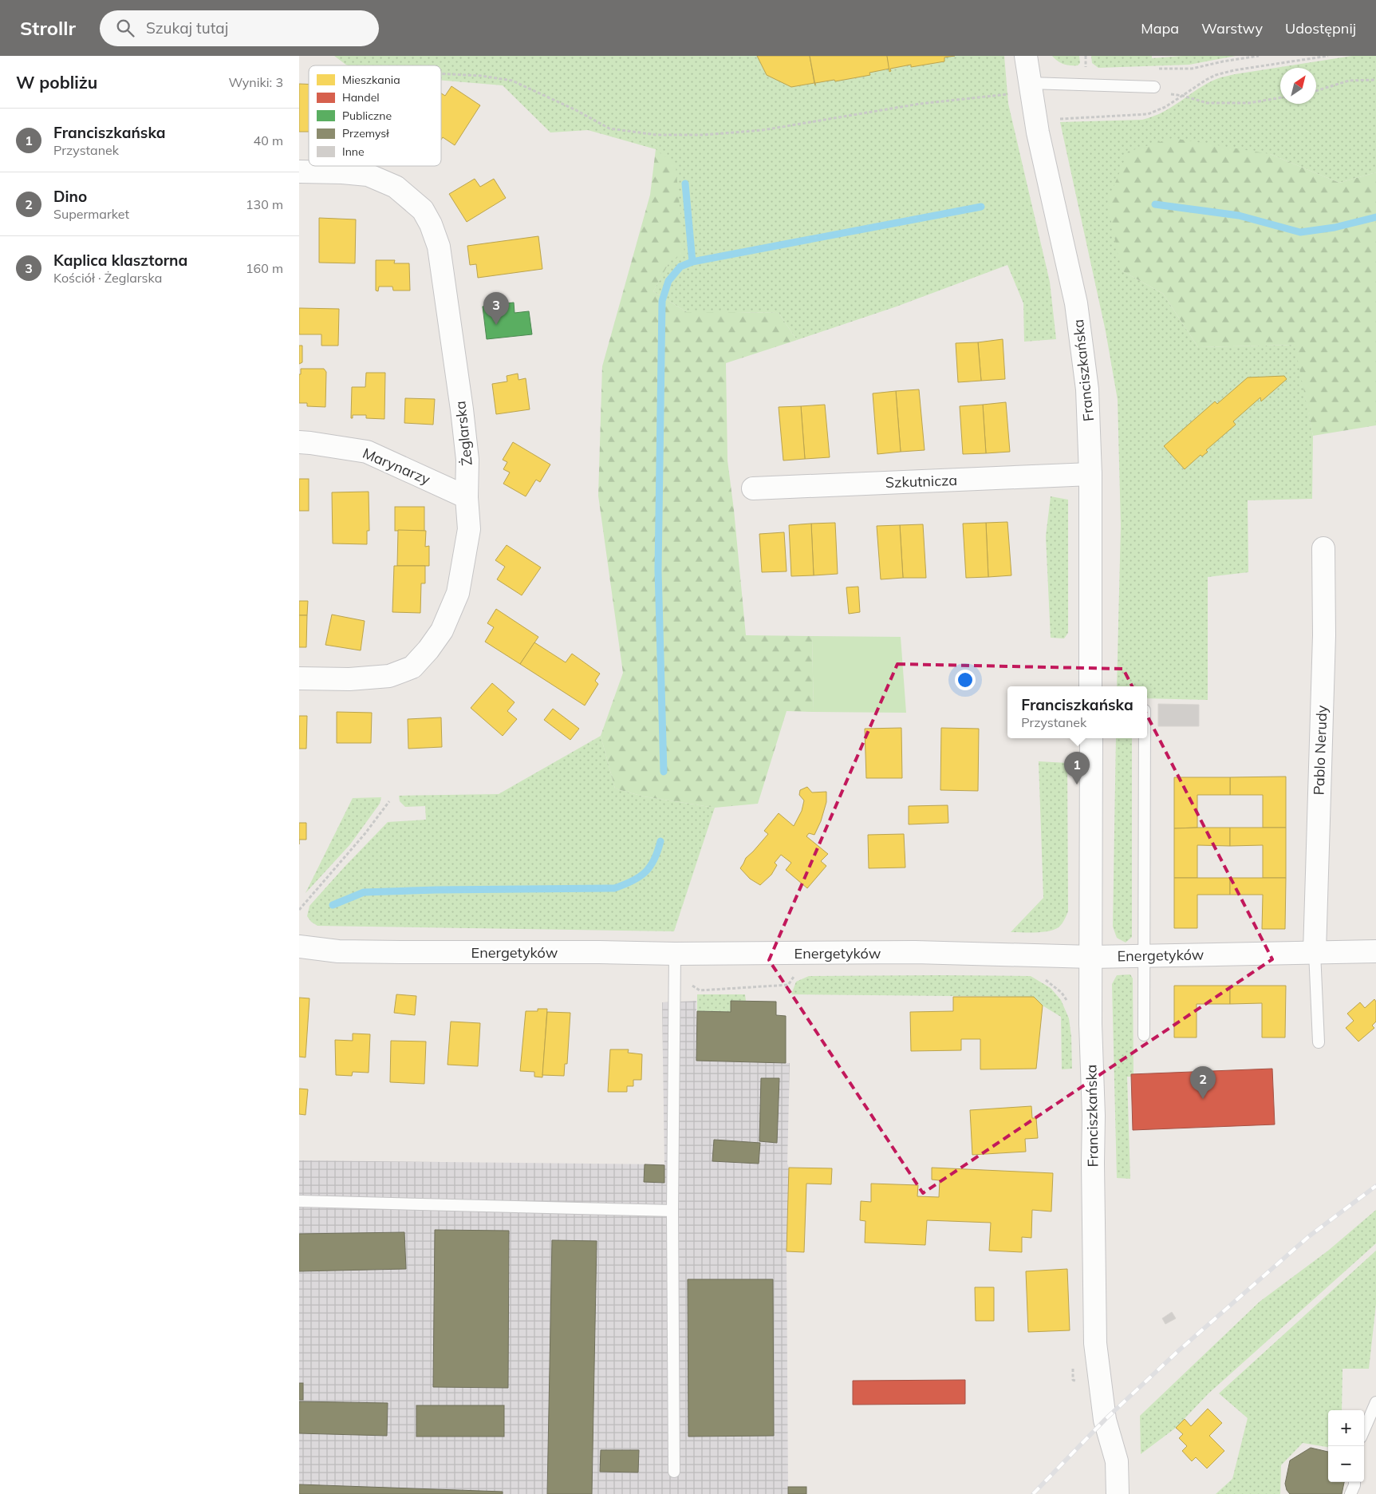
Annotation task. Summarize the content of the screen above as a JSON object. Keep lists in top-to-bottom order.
{
  "streets": {
    "street": [
      "Franciszkańska",
      "Żeglarska",
      "Marynarzy",
      "Szkutnicza",
      "Pablo Nerudy",
      "Energetyków"
    ]
  },
  "crossings": [
    ["Franciszkańska", "Szkutnicza"],
    ["Franciszkańska", "Energetyków"],
    ["Żeglarska", "Marynarzy"],
    ["Pablo Nerudy", "Energetyków"]
  ],
  "legend": [
    "Mieszkania",
    "Handel",
    "Publiczne",
    "Przemysł",
    "Inne"
  ],
  "north": "top right",
  "page": {
    "header": "Strollr",
    "search": "Szukaj tutaj",
    "nav": ["Mapa", "Warstwy", "Udostępnij"],
    "heading": ["W pobliżu", "Wyniki: 3"],
    "list": [
      {
        "mark": "1",
        "name": "Franciszkańska",
        "note": "Przystanek",
        "value": "40 m"
      },
      {
        "mark": "2",
        "name": "Dino",
        "note": "Supermarket",
        "value": "130 m"
      },
      {
        "mark": "3",
        "name": "Kaplica klasztorna",
        "note": "Kościół · Żeglarska",
        "value": "160 m"
      }
    ],
    "pins": ["3", "1", "2"],
    "popup": ["Franciszkańska", "Przystanek"],
    "map_buttons": ["+", "−"]
  }
}
